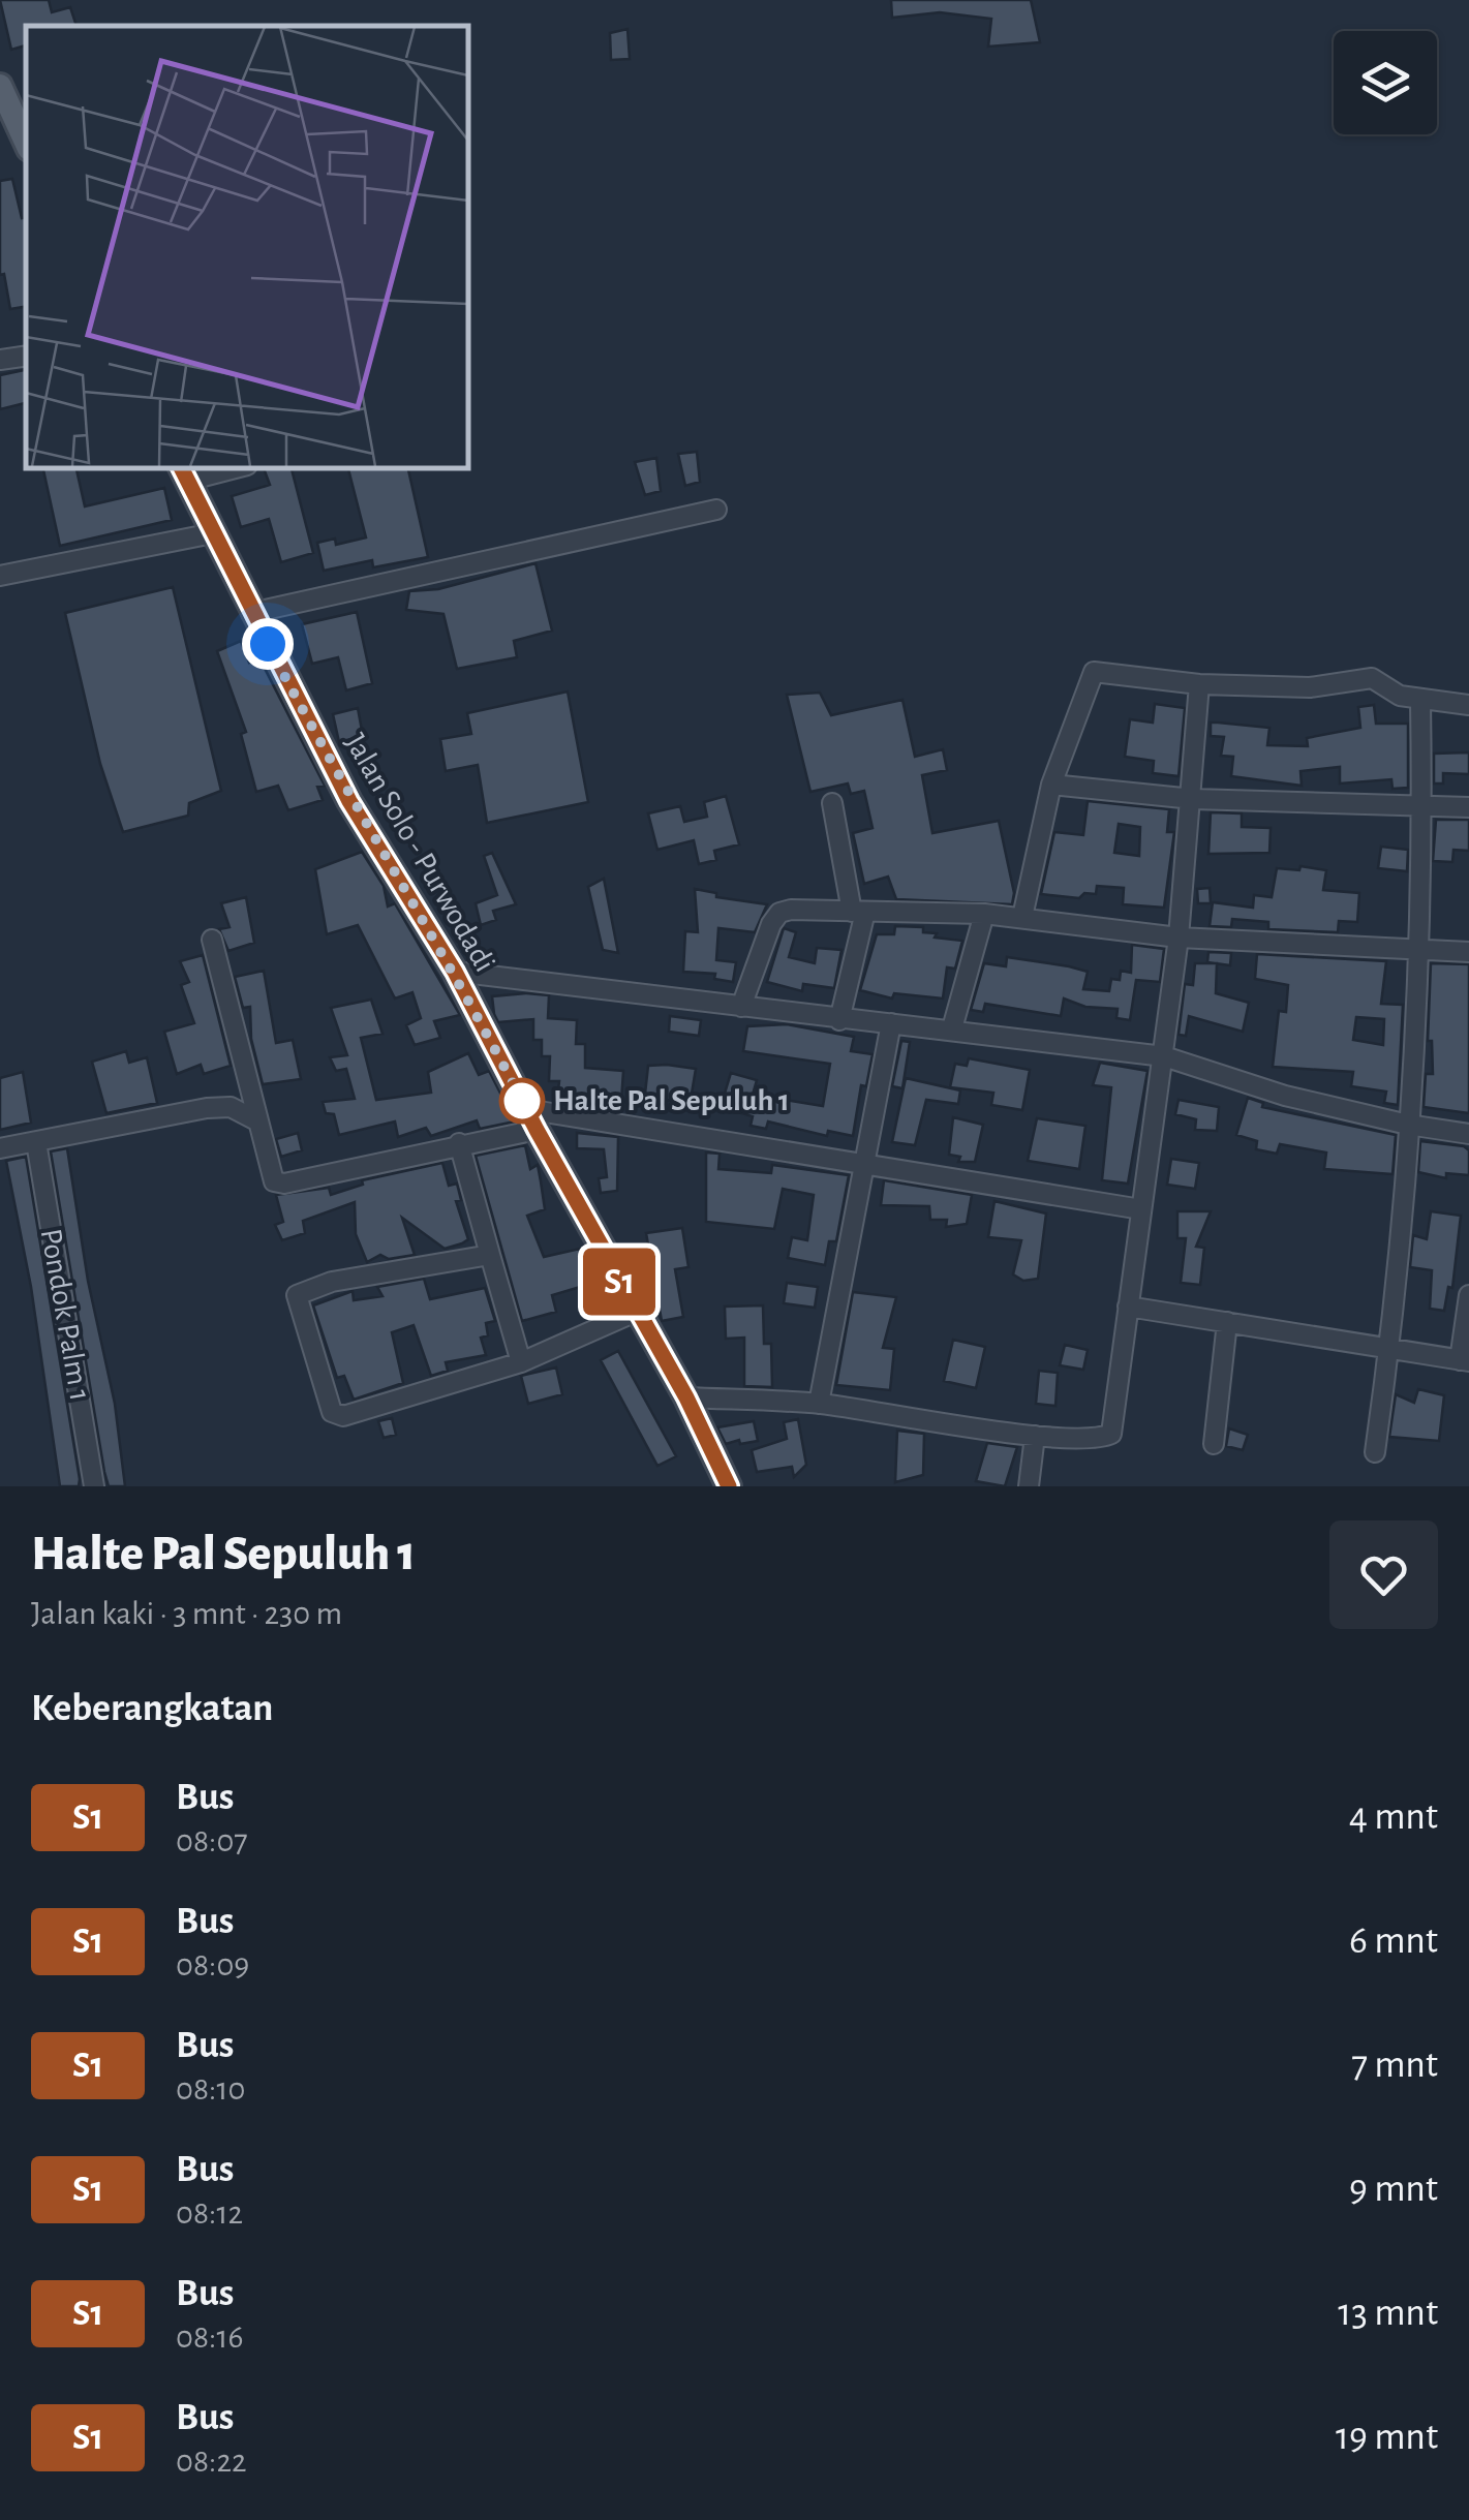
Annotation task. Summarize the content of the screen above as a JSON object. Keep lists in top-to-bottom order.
{
  "streets": {
    "main road": ["Jalan Solo - Purwodadi"],
    "street": ["Pondok Palm 1"]
  },
  "places": ["Halte Pal Sepuluh 1"],
  "lines": ["bus line S1"],
  "page": {
    "on_map": "S1",
    "heading": [
      ["Halte Pal Sepuluh 1", "Jalan kaki · 3 mnt · 230 m"],
      "Keberangkatan"
    ],
    "list": [
      {
        "mark": "S1",
        "name": "Bus",
        "note": "08:07",
        "value": "4 mnt"
      },
      {
        "mark": "S1",
        "name": "Bus",
        "note": "08:09",
        "value": "6 mnt"
      },
      {
        "mark": "S1",
        "name": "Bus",
        "note": "08:10",
        "value": "7 mnt"
      },
      {
        "mark": "S1",
        "name": "Bus",
        "note": "08:12",
        "value": "9 mnt"
      },
      {
        "mark": "S1",
        "name": "Bus",
        "note": "08:16",
        "value": "13 mnt"
      },
      {
        "mark": "S1",
        "name": "Bus",
        "note": "08:22",
        "value": "19 mnt"
      }
    ]
  }
}
